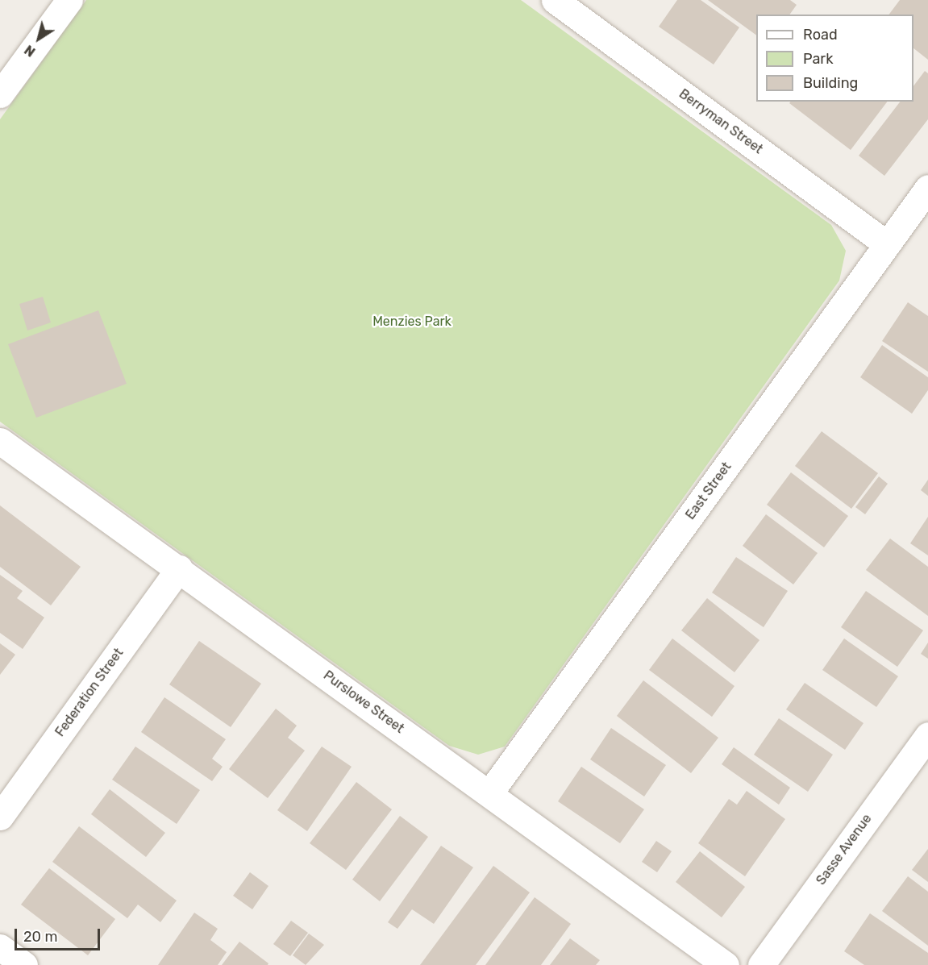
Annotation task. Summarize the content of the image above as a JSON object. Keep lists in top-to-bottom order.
{
  "streets": {
    "street": [
      "Berryman Street",
      "East Street",
      "Federation Street",
      "Purslowe Street",
      "Sasse Avenue"
    ]
  },
  "crossings": [
    ["Berryman Street", "East Street"],
    ["East Street", "Purslowe Street"],
    ["Federation Street", "Purslowe Street"]
  ],
  "parks": ["Menzies Park"],
  "legend": ["Road", "Park", "Building"],
  "scale_bar": "20 m",
  "north": "bottom left"
}
